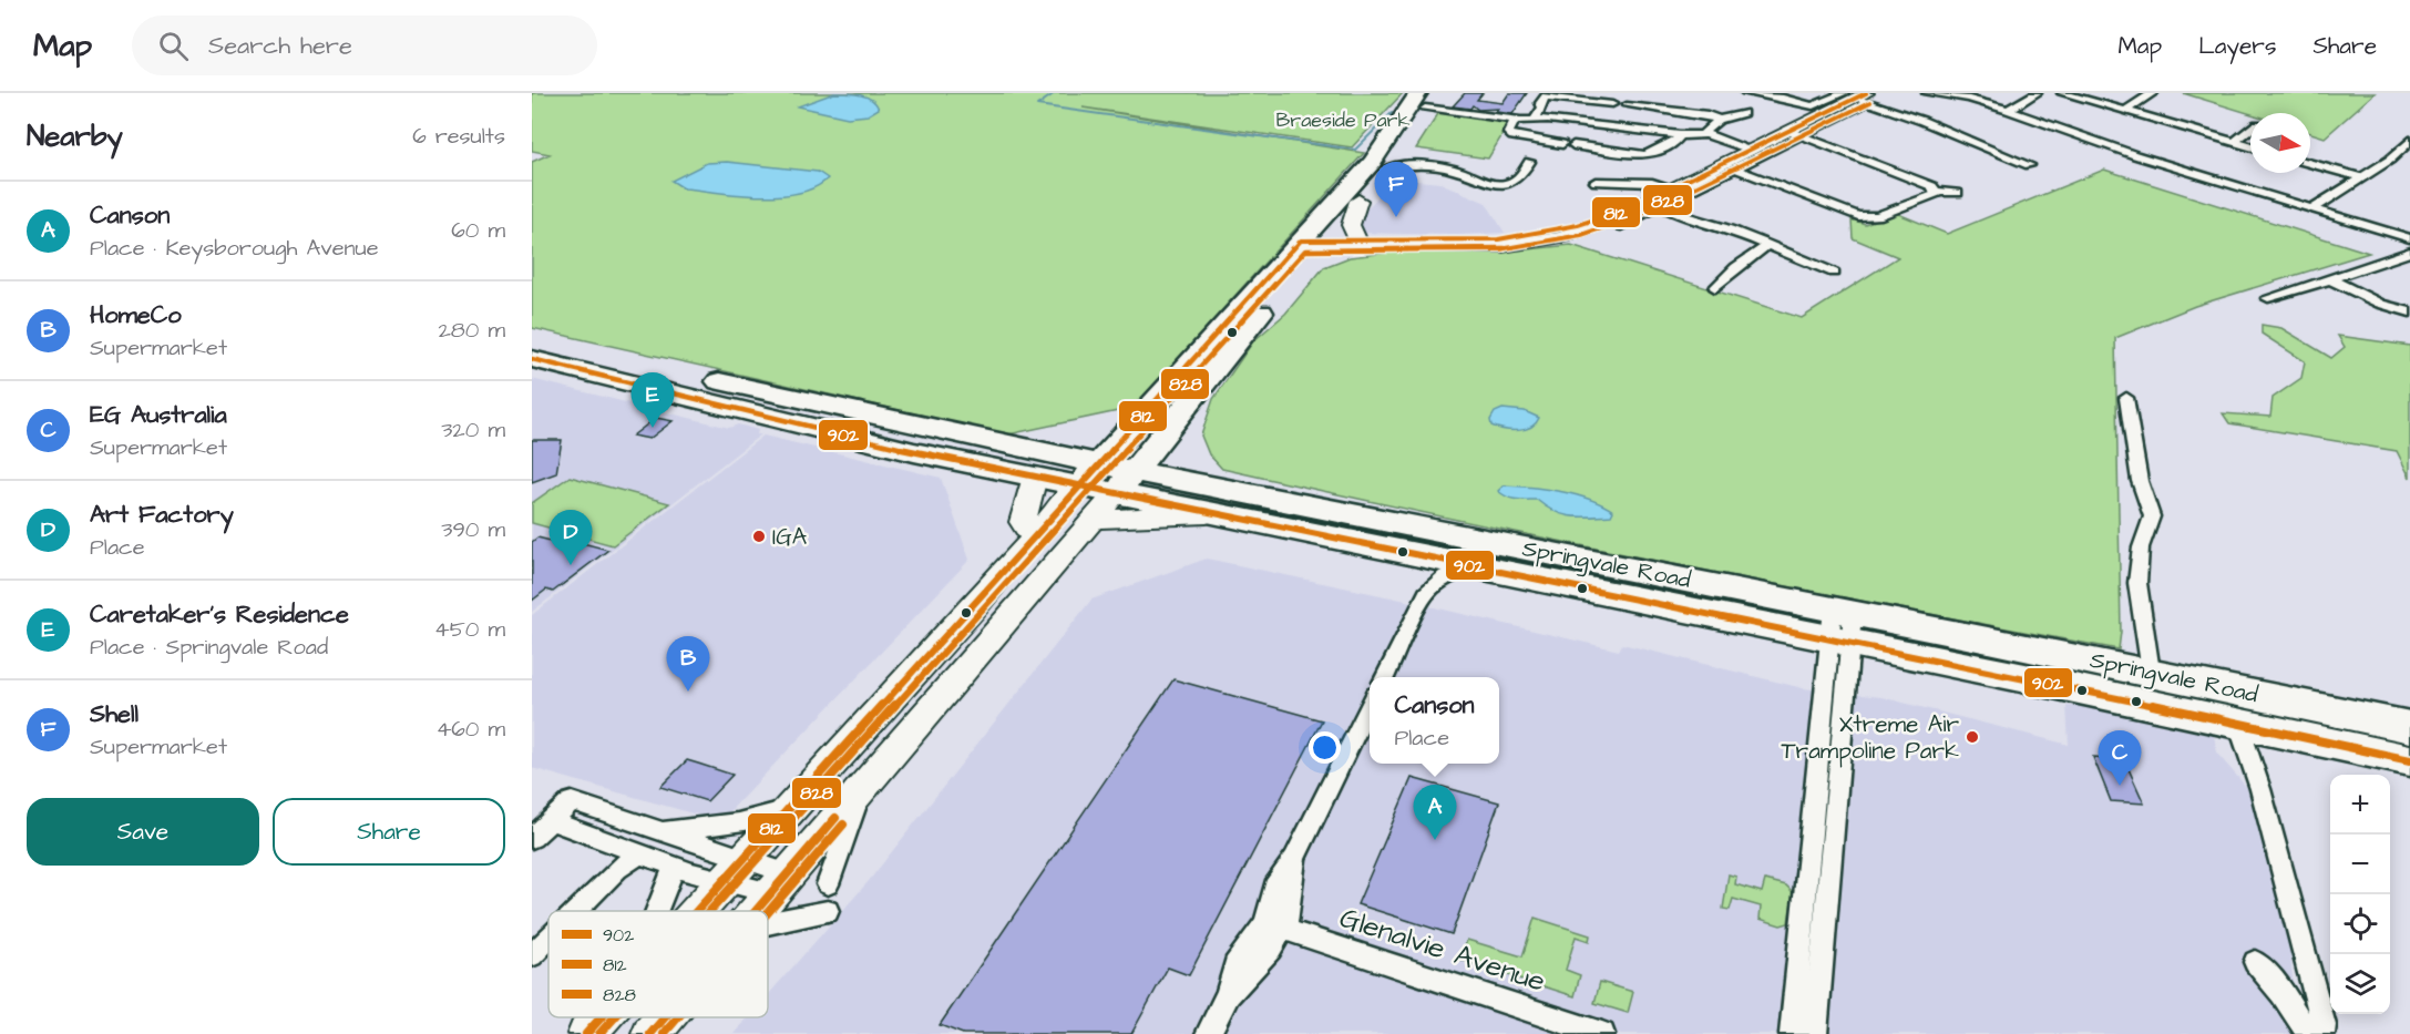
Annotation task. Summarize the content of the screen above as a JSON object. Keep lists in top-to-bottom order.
{
  "streets": {
    "highway": ["Springvale Road"],
    "street": ["Glenalvie Avenue"]
  },
  "parks": ["Braeside Park"],
  "places": ["IGA", "Xtreme Air Trampoline Park"],
  "lines": ["transit line 812", "transit line 828", "transit line 902"],
  "legend": ["902", "812", "828"],
  "north": "right",
  "page": {
    "header": "Map",
    "search": "Search here",
    "nav": ["Map", "Layers", "Share"],
    "heading": ["Nearby", "6 results"],
    "pins": [
      "F",
      "E",
      "D",
      "B",
      "C",
      "A"
    ],
    "list": [
      {
        "mark": "A",
        "name": "Canson",
        "note": "Place · Keysborough Avenue",
        "value": "60 m"
      },
      {
        "mark": "B",
        "name": "HomeCo",
        "note": "Supermarket",
        "value": "280 m"
      },
      {
        "mark": "C",
        "name": "EG Australia",
        "note": "Supermarket",
        "value": "320 m"
      },
      {
        "mark": "D",
        "name": "Art Factory",
        "note": "Place",
        "value": "390 m"
      },
      {
        "mark": "E",
        "name": "Caretaker's Residence",
        "note": "Place · Springvale Road",
        "value": "450 m"
      },
      {
        "mark": "F",
        "name": "Shell",
        "note": "Supermarket",
        "value": "460 m"
      }
    ],
    "popup": ["Canson", "Place"],
    "map_buttons": ["+", "−"],
    "buttons": ["Save", "Share"]
  }
}
